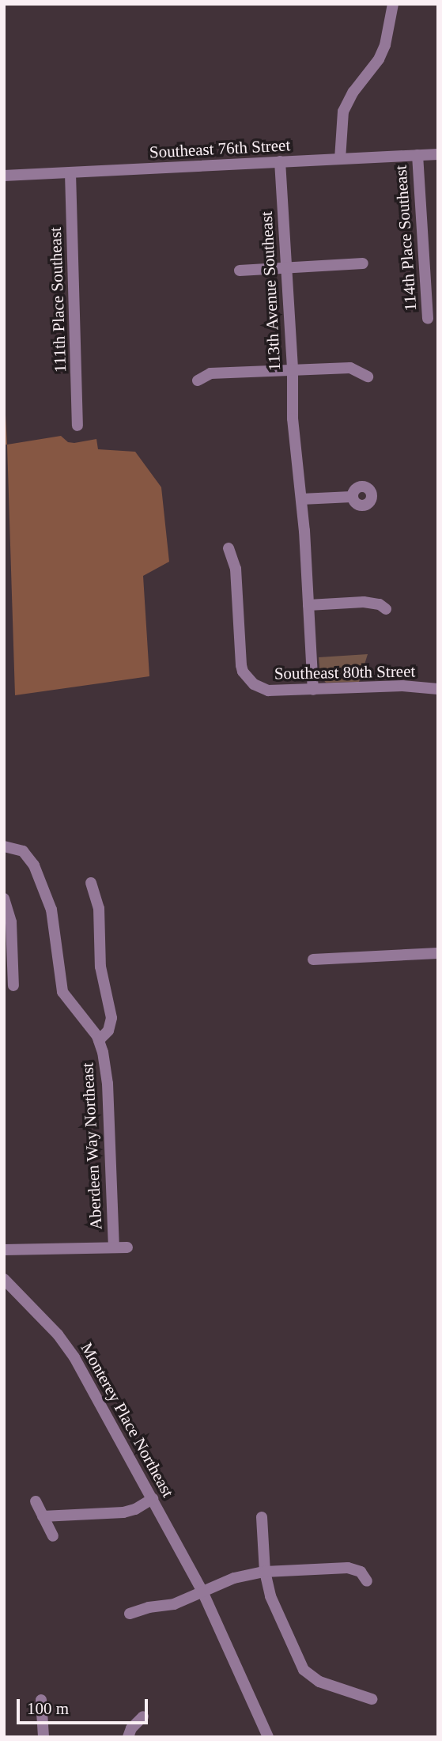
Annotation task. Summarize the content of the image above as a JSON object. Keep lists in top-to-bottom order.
{
  "streets": {
    "street": [
      "Southeast 76th Street",
      "114th Place Southeast",
      "113th Avenue Southeast",
      "111th Place Southeast",
      "Southeast 80th Street",
      "Aberdeen Way Northeast",
      "Monterey Place Northeast"
    ]
  },
  "crossings": [
    ["Southeast 76th Street", "114th Place Southeast"],
    ["Southeast 76th Street", "113th Avenue Southeast"],
    ["Southeast 76th Street", "111th Place Southeast"]
  ],
  "scale_bar": "100 m"
}
